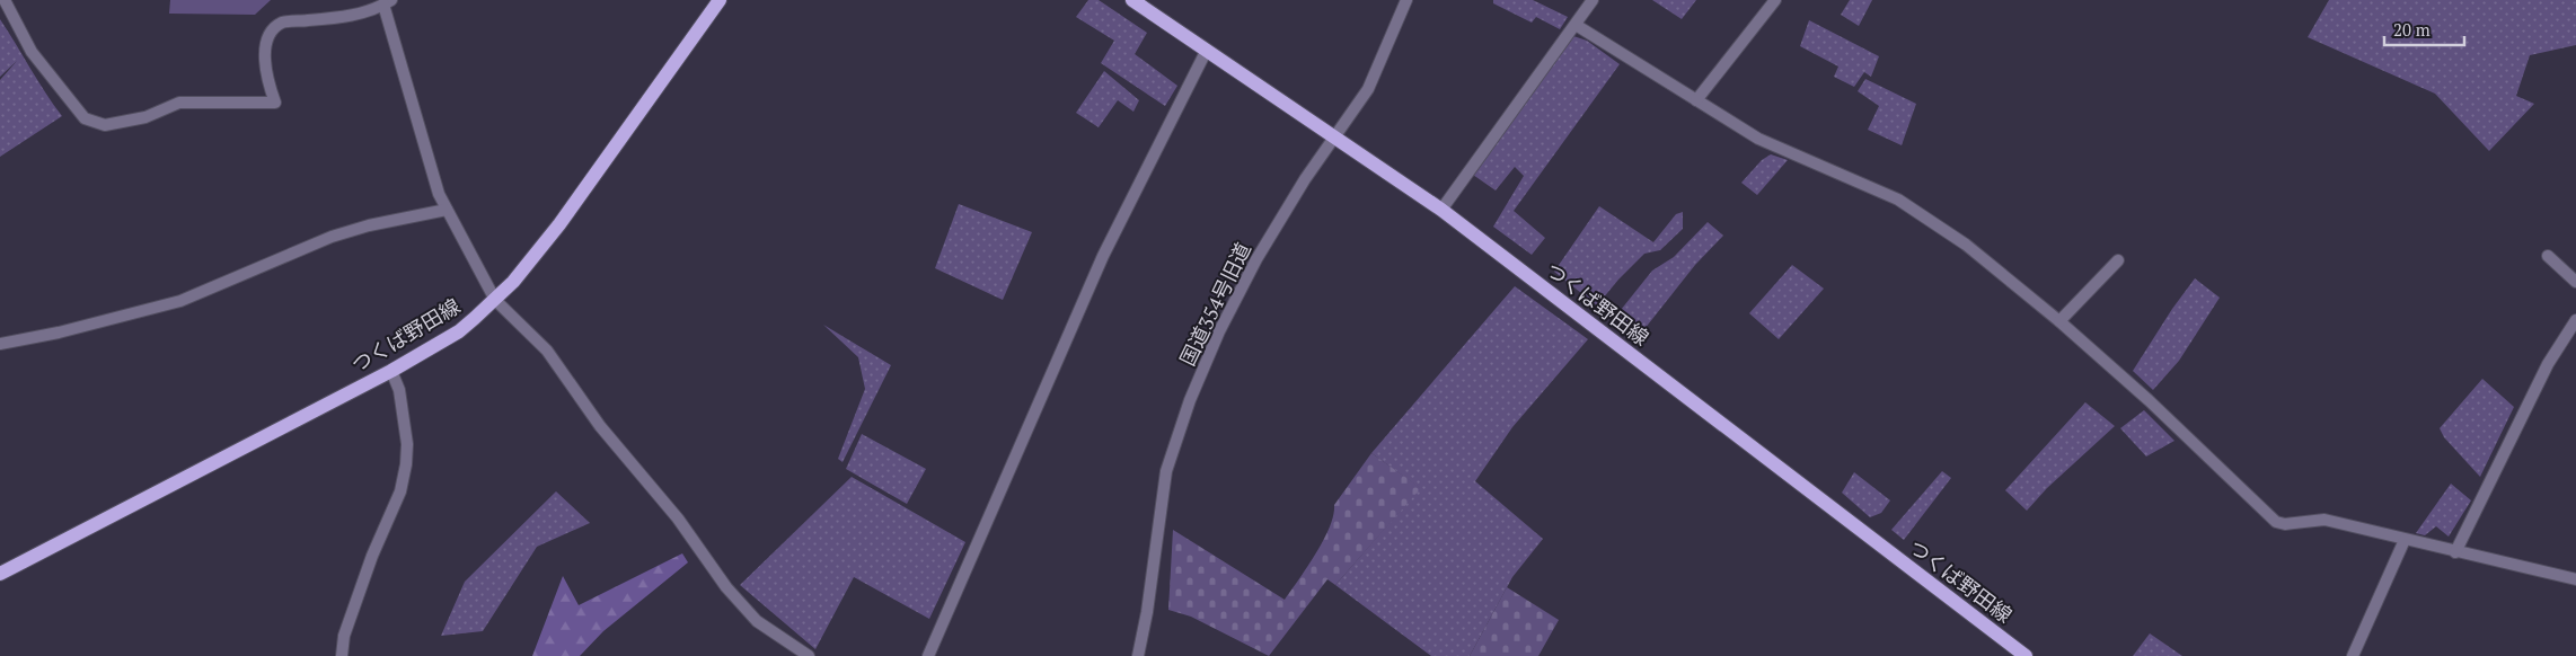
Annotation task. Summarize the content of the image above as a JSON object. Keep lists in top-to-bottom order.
{
  "streets": {
    "main road": ["つくば野田線"],
    "street": ["国道354号旧道"]
  },
  "crossings": [
    ["国道354号旧道", "つくば野田線"]
  ],
  "scale_bar": "20 m"
}
